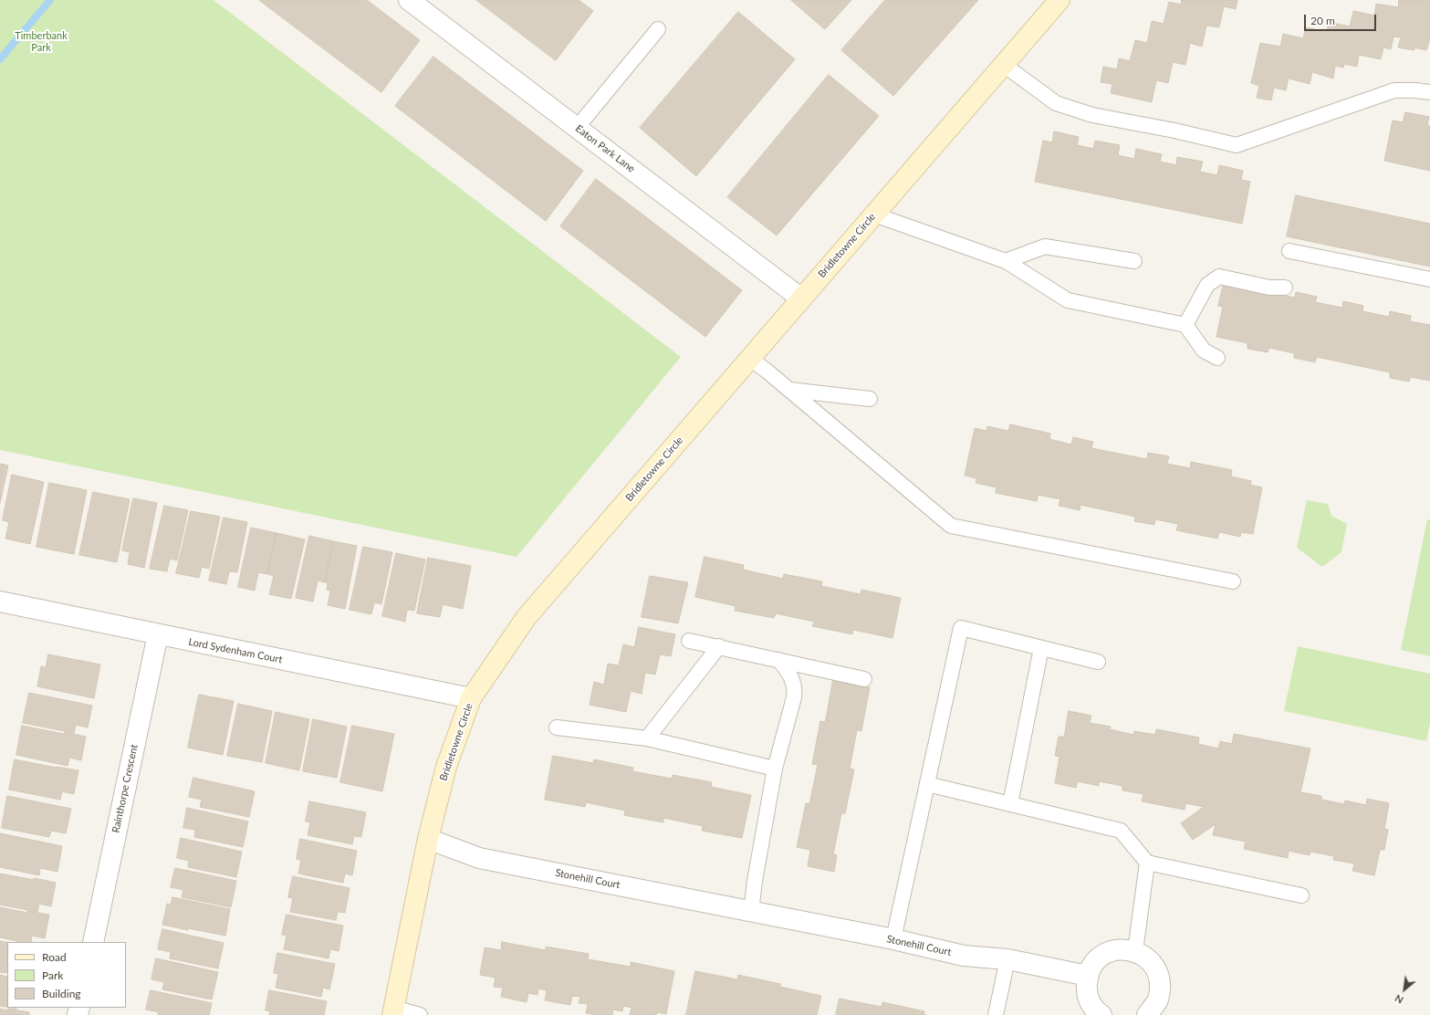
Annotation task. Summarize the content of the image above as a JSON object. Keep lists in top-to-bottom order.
{
  "streets": {
    "street": [
      "Eaton Park Lane",
      "Bridletowne Circle",
      "Lord Sydenham Court",
      "Rainthorpe Crescent",
      "Stonehill Court"
    ]
  },
  "crossings": [
    ["Eaton Park Lane", "Bridletowne Circle"],
    ["Bridletowne Circle", "Lord Sydenham Court"],
    ["Bridletowne Circle", "Stonehill Court"],
    ["Lord Sydenham Court", "Rainthorpe Crescent"]
  ],
  "parks": ["Timberbank Park"],
  "legend": ["Road", "Park", "Building"],
  "scale_bar": "20 m",
  "north": "bottom left"
}
